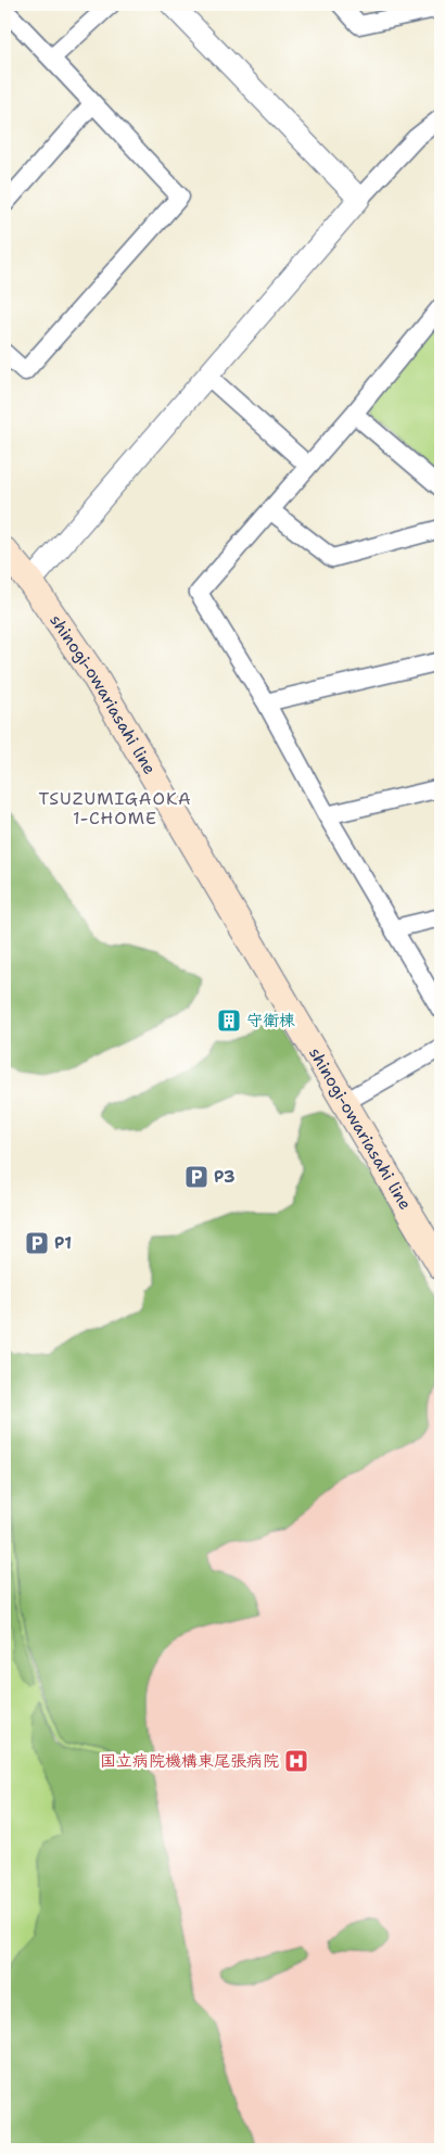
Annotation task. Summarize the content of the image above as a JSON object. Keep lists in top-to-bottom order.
{
  "streets": {
    "main road": ["shinogi-owariasahi line"]
  },
  "districts": ["TSUZUMIGAOKA 1-CHOME"],
  "places": {
    "building": ["守衛棟"],
    "parking": ["P3", "P1"],
    "hospital": ["国立病院機構東尾張病院"]
  }
}
